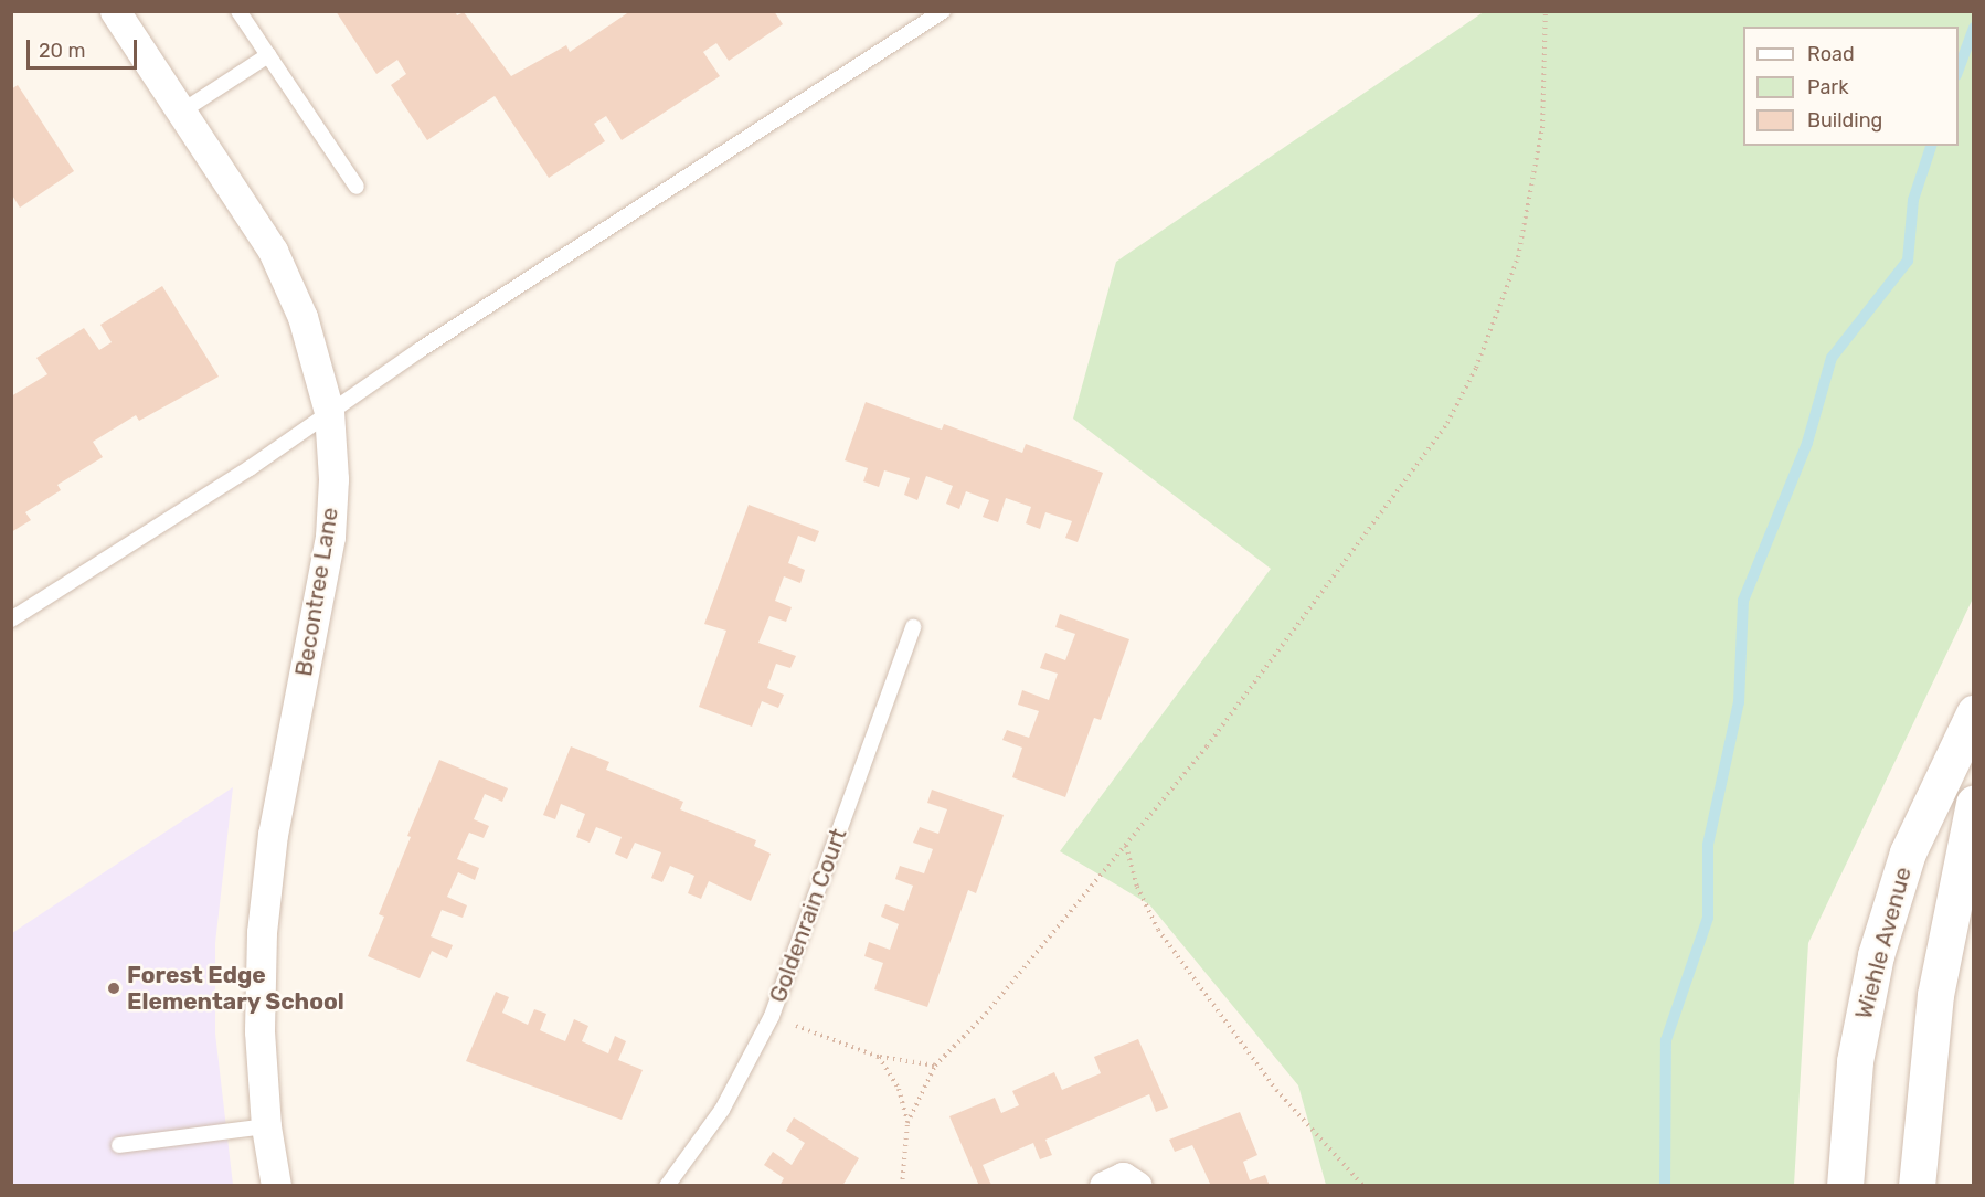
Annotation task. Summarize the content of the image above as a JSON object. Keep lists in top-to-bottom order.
{
  "streets": {
    "main road": ["Wiehle Avenue"],
    "street": ["Becontree Lane"],
    "lane": ["Goldenrain Court"]
  },
  "places": ["Forest Edge Elementary School"],
  "legend": ["Road", "Park", "Building"],
  "scale_bar": "20 m"
}
